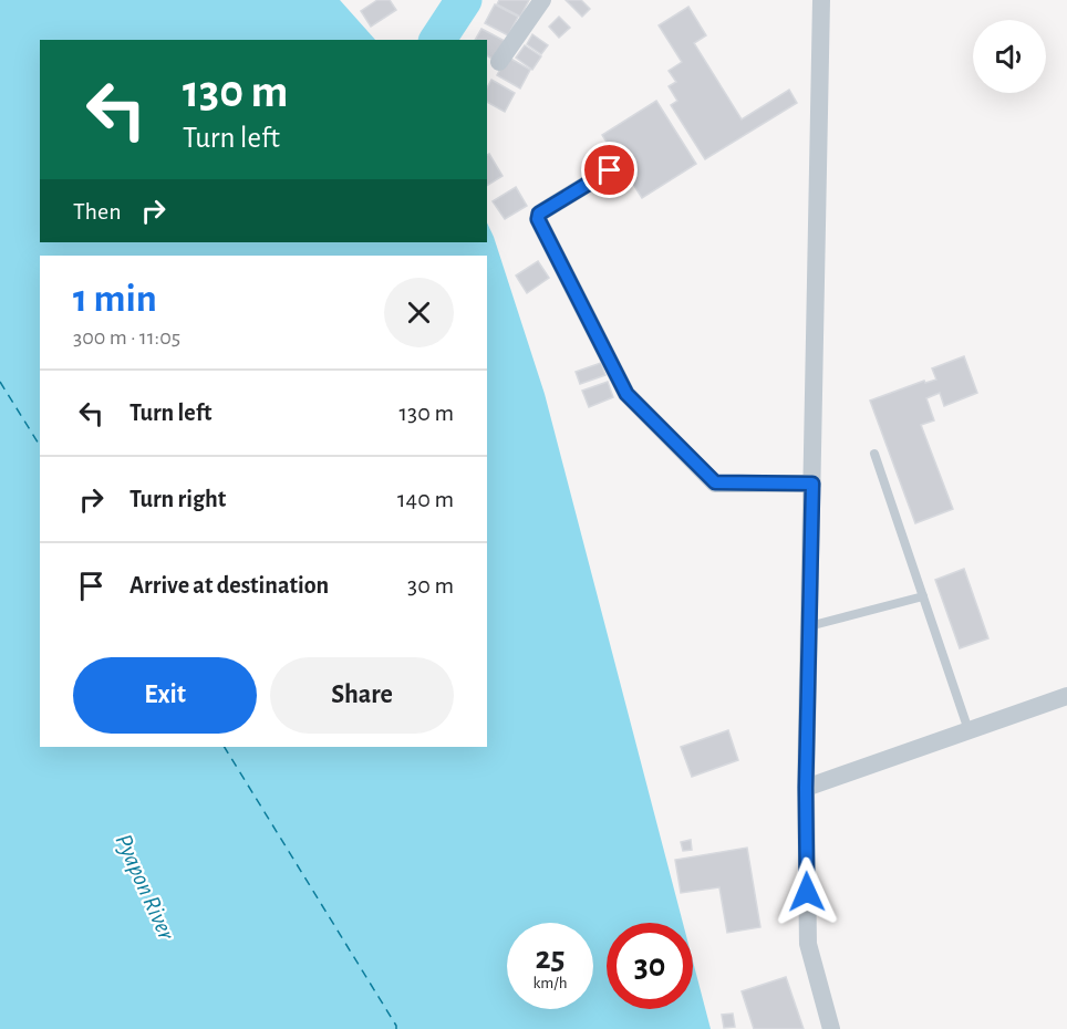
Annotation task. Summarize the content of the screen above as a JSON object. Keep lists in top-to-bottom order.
{
  "water": ["Pyapon River"],
  "page": {
    "turn": ["130 m", "Turn left"],
    "then": "Then",
    "heading": ["1 min", "300 m · 11:05"],
    "list": [
      {
        "name": "Turn left",
        "value": "130 m"
      },
      {
        "name": "Turn right",
        "value": "140 m"
      },
      {
        "name": "Arrive at destination",
        "value": "30 m"
      }
    ],
    "buttons": ["Exit", "Share"],
    "speed": "25 km/h",
    "limit": "30"
  }
}
